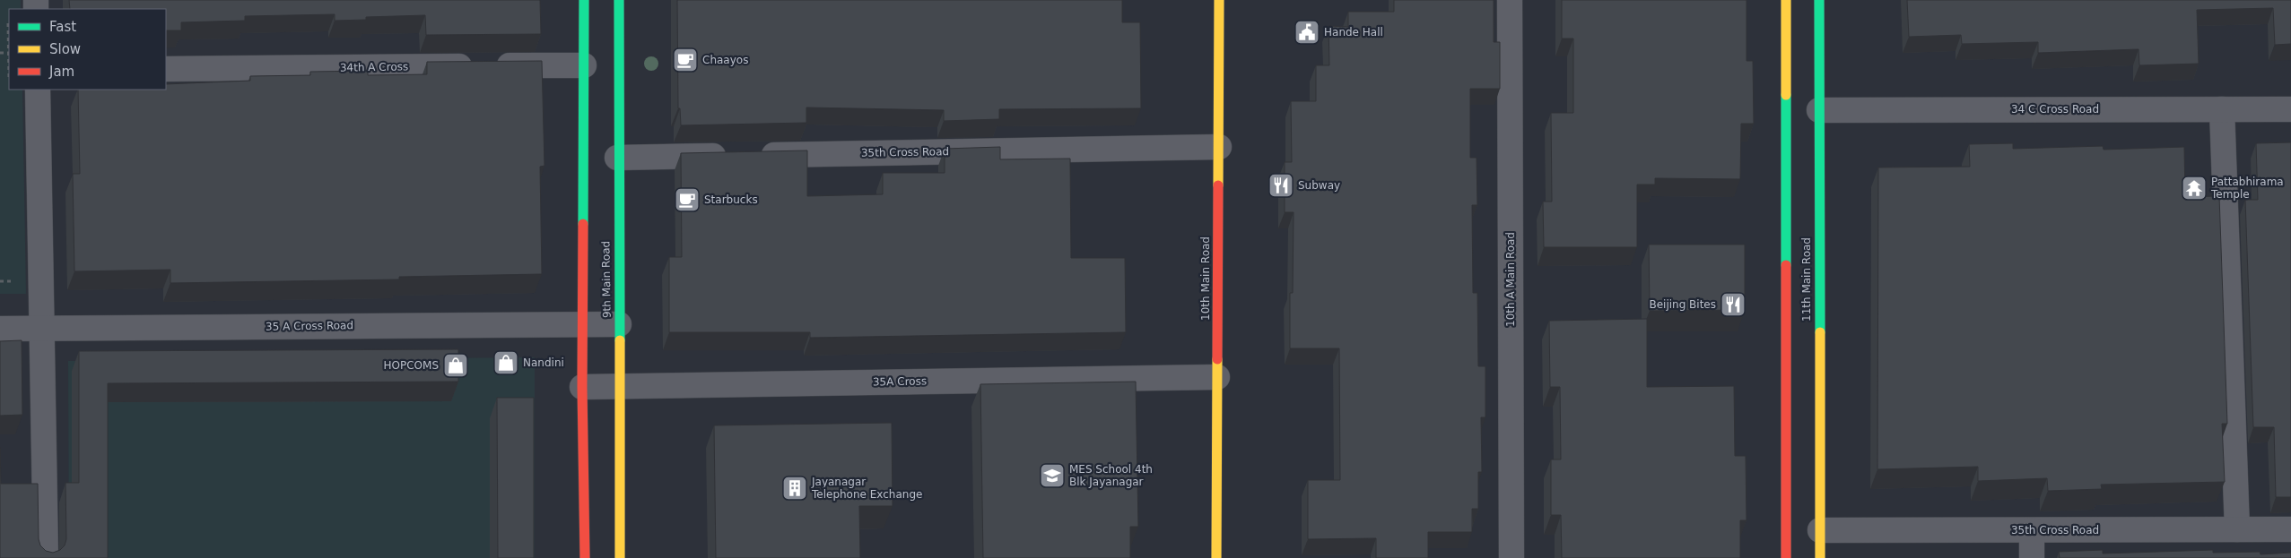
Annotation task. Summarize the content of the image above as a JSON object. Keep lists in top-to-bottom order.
{
  "streets": {
    "main road": ["10th Main Road", "9th Main Road", "11th Main Road"],
    "street": [
      "34th A Cross",
      "34 C Cross Road",
      "35th Cross Road",
      "10th A Main Road",
      "35 A Cross Road",
      "35A Cross"
    ]
  },
  "crossings": [
    ["34th A Cross", "9th Main Road"],
    ["34 C Cross Road", "11th Main Road"],
    ["35th Cross Road", "10th Main Road"],
    ["35th Cross Road", "9th Main Road"],
    ["35th Cross Road", "11th Main Road"],
    ["10th Main Road", "35A Cross"],
    ["9th Main Road", "35 A Cross Road"],
    ["9th Main Road", "35A Cross"]
  ],
  "places": {
    "public building": ["Hande Hall"],
    "cafe": ["Chaayos", "Starbucks"],
    "restaurant": ["Subway", "Beijing Bites"],
    "temple": ["Pattabhirama Temple"],
    "shop": ["Nandini", "HOPCOMS"],
    "school or university": ["MES School 4th Blk Jayanagar"],
    "building": ["Jayanagar Telephone Exchange"]
  },
  "legend": ["Fast", "Slow", "Jam"]
}
